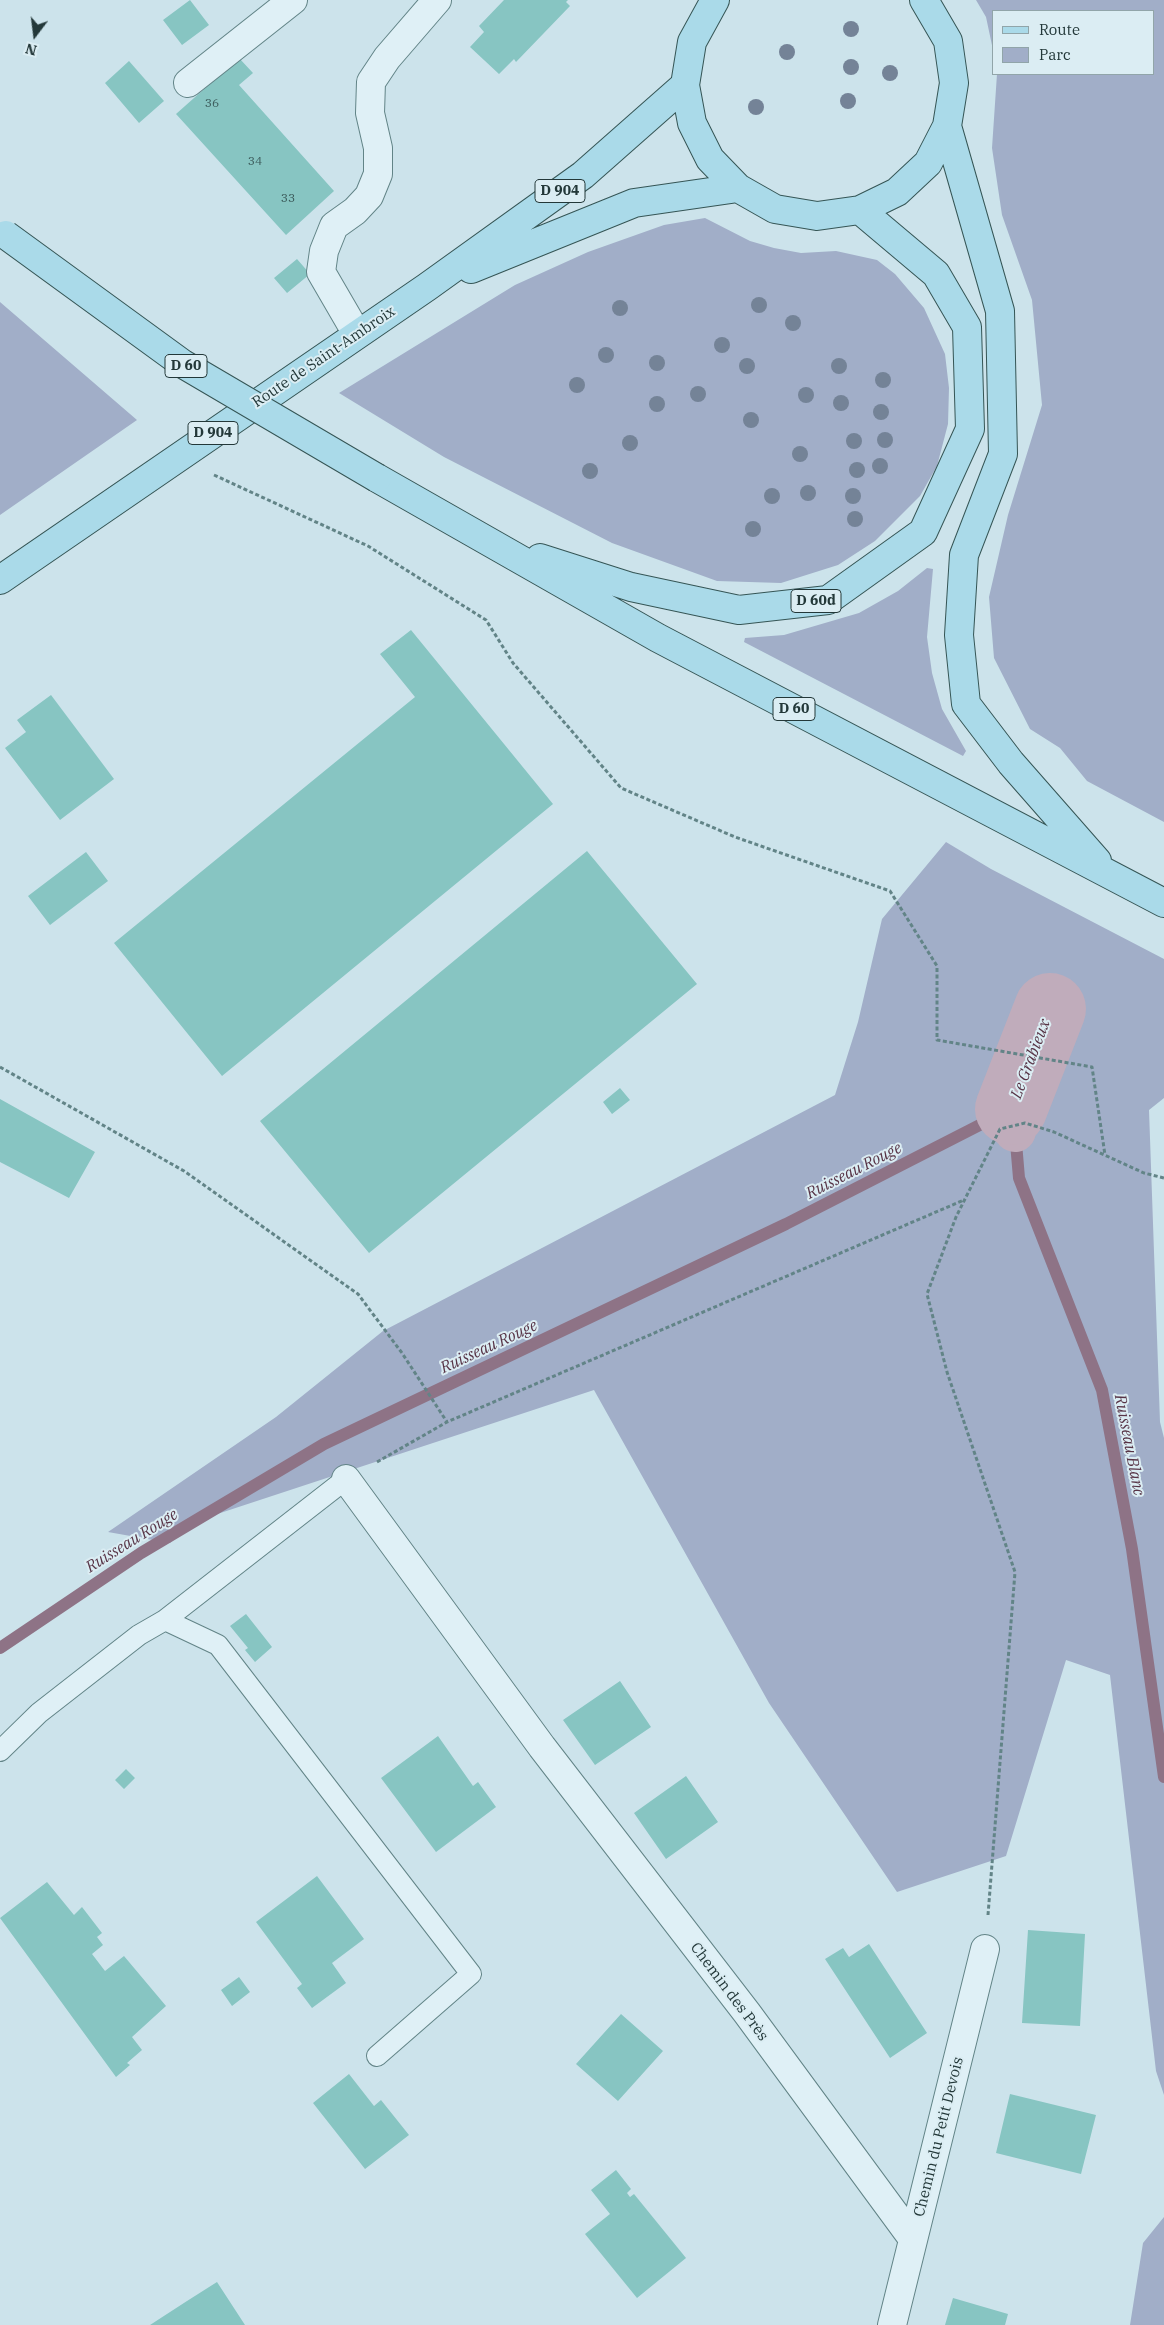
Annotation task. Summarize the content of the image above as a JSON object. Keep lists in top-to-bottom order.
{
  "streets": {
    "main road": [
      "D 904",
      "Route de Saint-Ambroix",
      "D 60",
      "D 60d"
    ],
    "street": ["Chemin des Près", "Chemin du Petit Devois"]
  },
  "crossings": [
    ["D 60", "D 60d"],
    ["Chemin des Près", "Chemin du Petit Devois"]
  ],
  "water": ["Le Grabieux", "Ruisseau Rouge", "Ruisseau Blanc"],
  "house_numbers": ["36", "34", "33"],
  "legend": ["Route", "Parc"],
  "north": "bottom"
}
